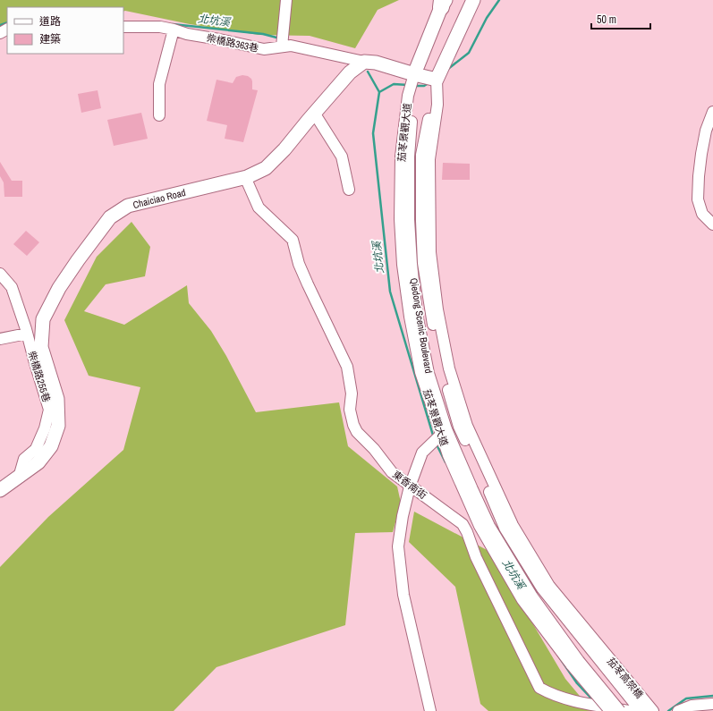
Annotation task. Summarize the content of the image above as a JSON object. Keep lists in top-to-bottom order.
{
  "streets": {
    "main road": ["Chaiciao Road", "Qiedong Scenic Boulevard"],
    "street": [
      "柴橋路363巷",
      "茄苳景觀大道",
      "柴橋路255巷",
      "東香南街",
      "茄苳高架橋"
    ]
  },
  "crossings": [
    ["柴橋路363巷", "Chaiciao Road"],
    ["茄苳景觀大道", "Qiedong Scenic Boulevard"],
    ["Chaiciao Road", "柴橋路255巷"],
    ["Chaiciao Road", "東香南街"],
    ["Qiedong Scenic Boulevard", "茄苳高架橋"]
  ],
  "water": ["北坑溪"],
  "legend": ["道路", "建築"],
  "scale_bar": "50 m"
}
